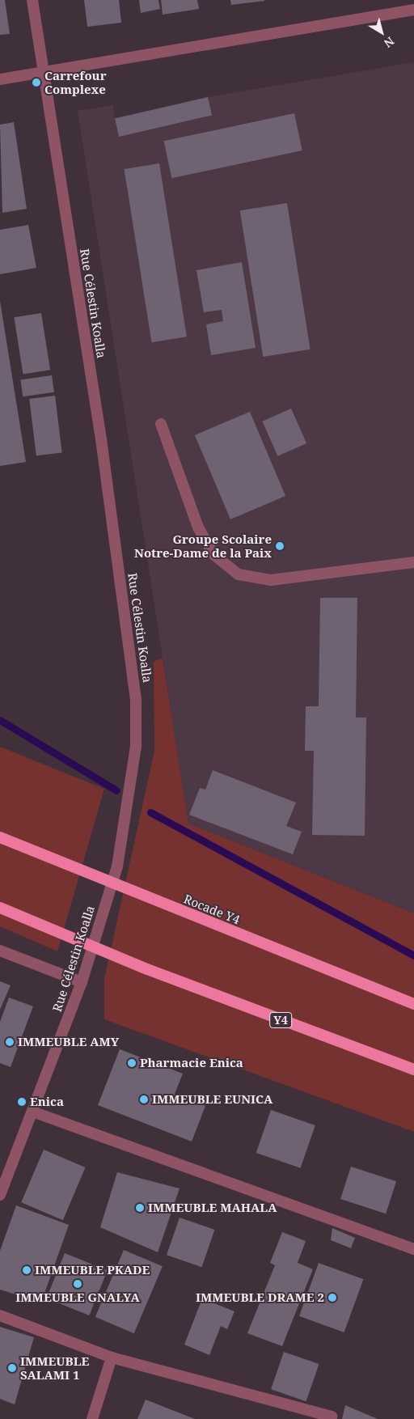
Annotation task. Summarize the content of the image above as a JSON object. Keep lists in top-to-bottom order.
{
  "streets": {
    "highway": ["Rocade Y4", "Y4"],
    "street": ["Rue Célestin Koalla"]
  },
  "places": [
    "Carrefour Complexe",
    "Groupe Scolaire Notre-Dame de la Paix",
    "IMMEUBLE AMY",
    "Pharmacie Enica",
    "IMMEUBLE EUNICA",
    "Enica",
    "IMMEUBLE MAHALA",
    "IMMEUBLE PKADE",
    "IMMEUBLE GNALYA",
    "IMMEUBLE DRAME 2",
    "IMMEUBLE SALAMI 1"
  ],
  "north": "bottom right"
}
